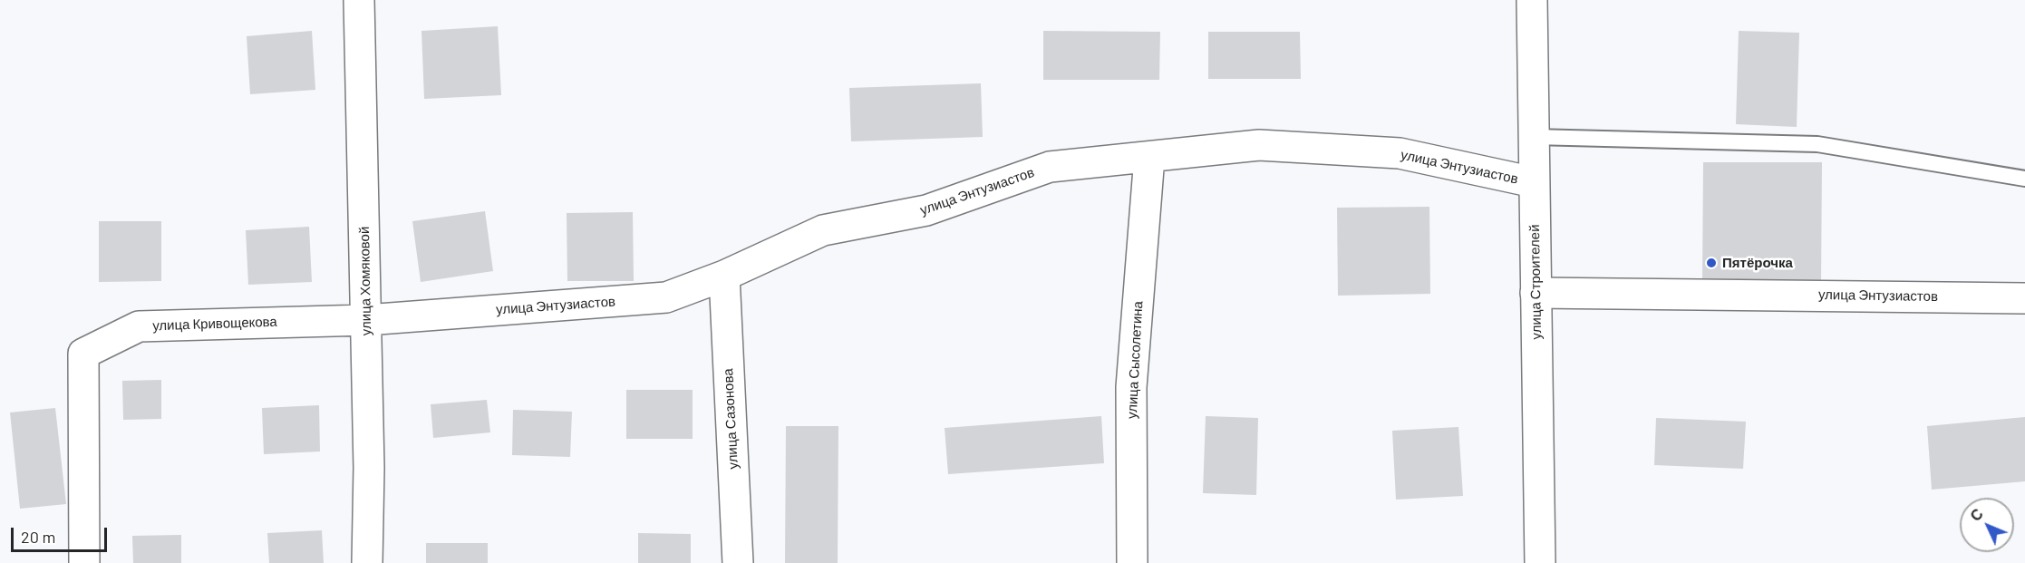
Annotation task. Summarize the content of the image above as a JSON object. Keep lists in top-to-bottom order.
{
  "streets": {
    "street": [
      "улица Энтузиастов",
      "улица Хомяковой",
      "улица Строителей",
      "улица Кривощекова",
      "улица Сысолетина",
      "улица Сазонова"
    ]
  },
  "crossings": [
    ["улица Энтузиастов", "улица Хомяковой"],
    ["улица Энтузиастов", "улица Строителей"],
    ["улица Энтузиастов", "улица Кривощекова"],
    ["улица Энтузиастов", "улица Сысолетина"],
    ["улица Энтузиастов", "улица Сазонова"],
    ["улица Хомяковой", "улица Кривощекова"]
  ],
  "places": ["Пятёрочка"],
  "scale_bar": "20 m",
  "north": "top left"
}
